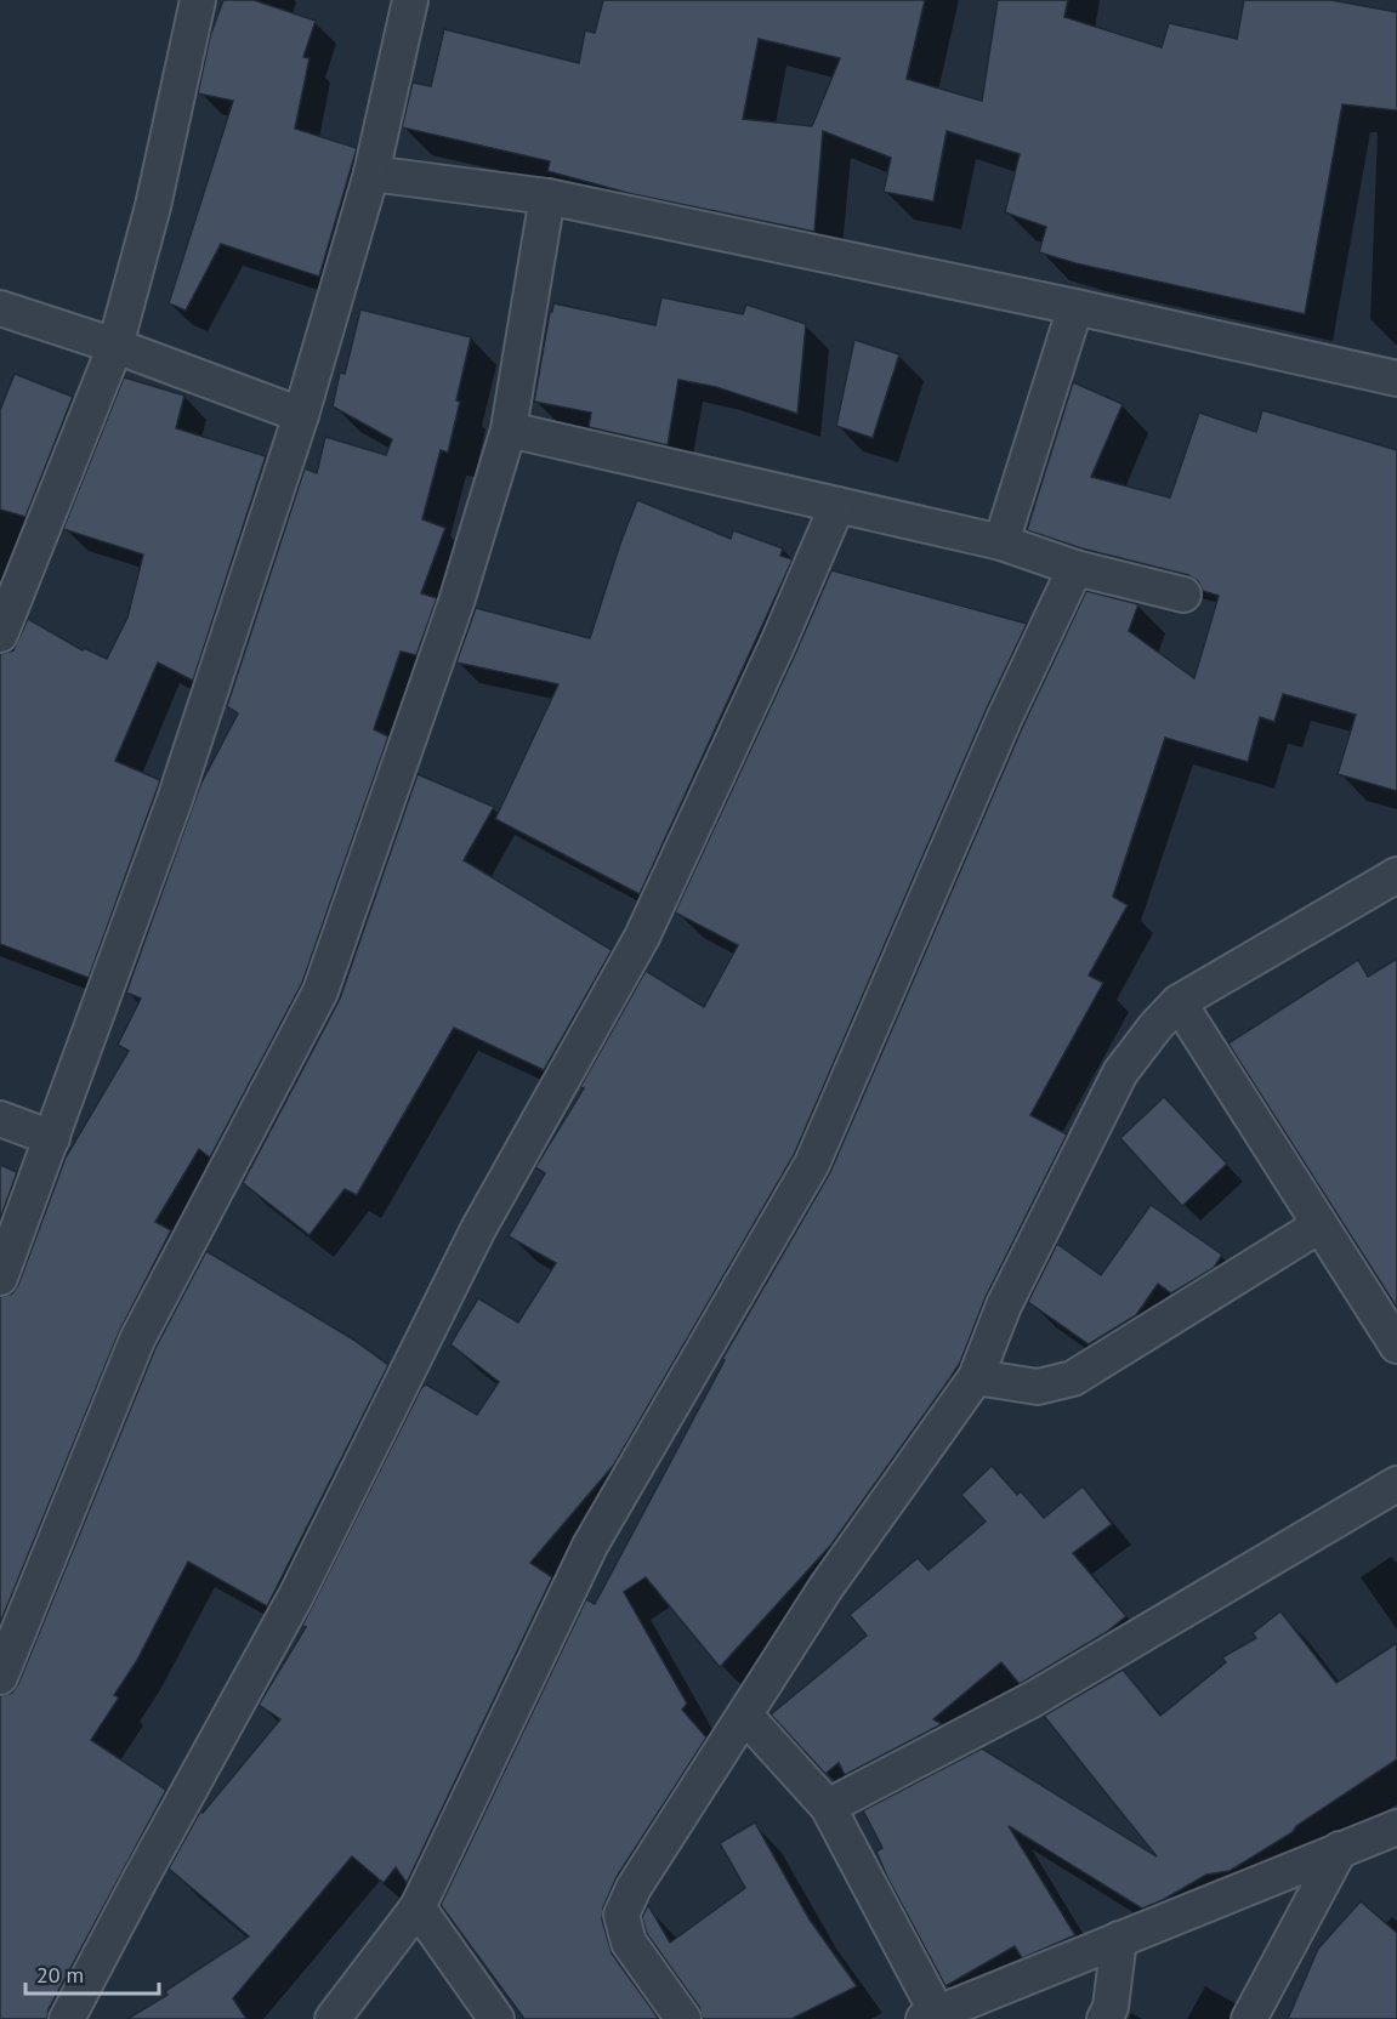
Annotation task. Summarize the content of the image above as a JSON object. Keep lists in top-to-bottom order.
{
  "scale_bar": "20 m"
}
